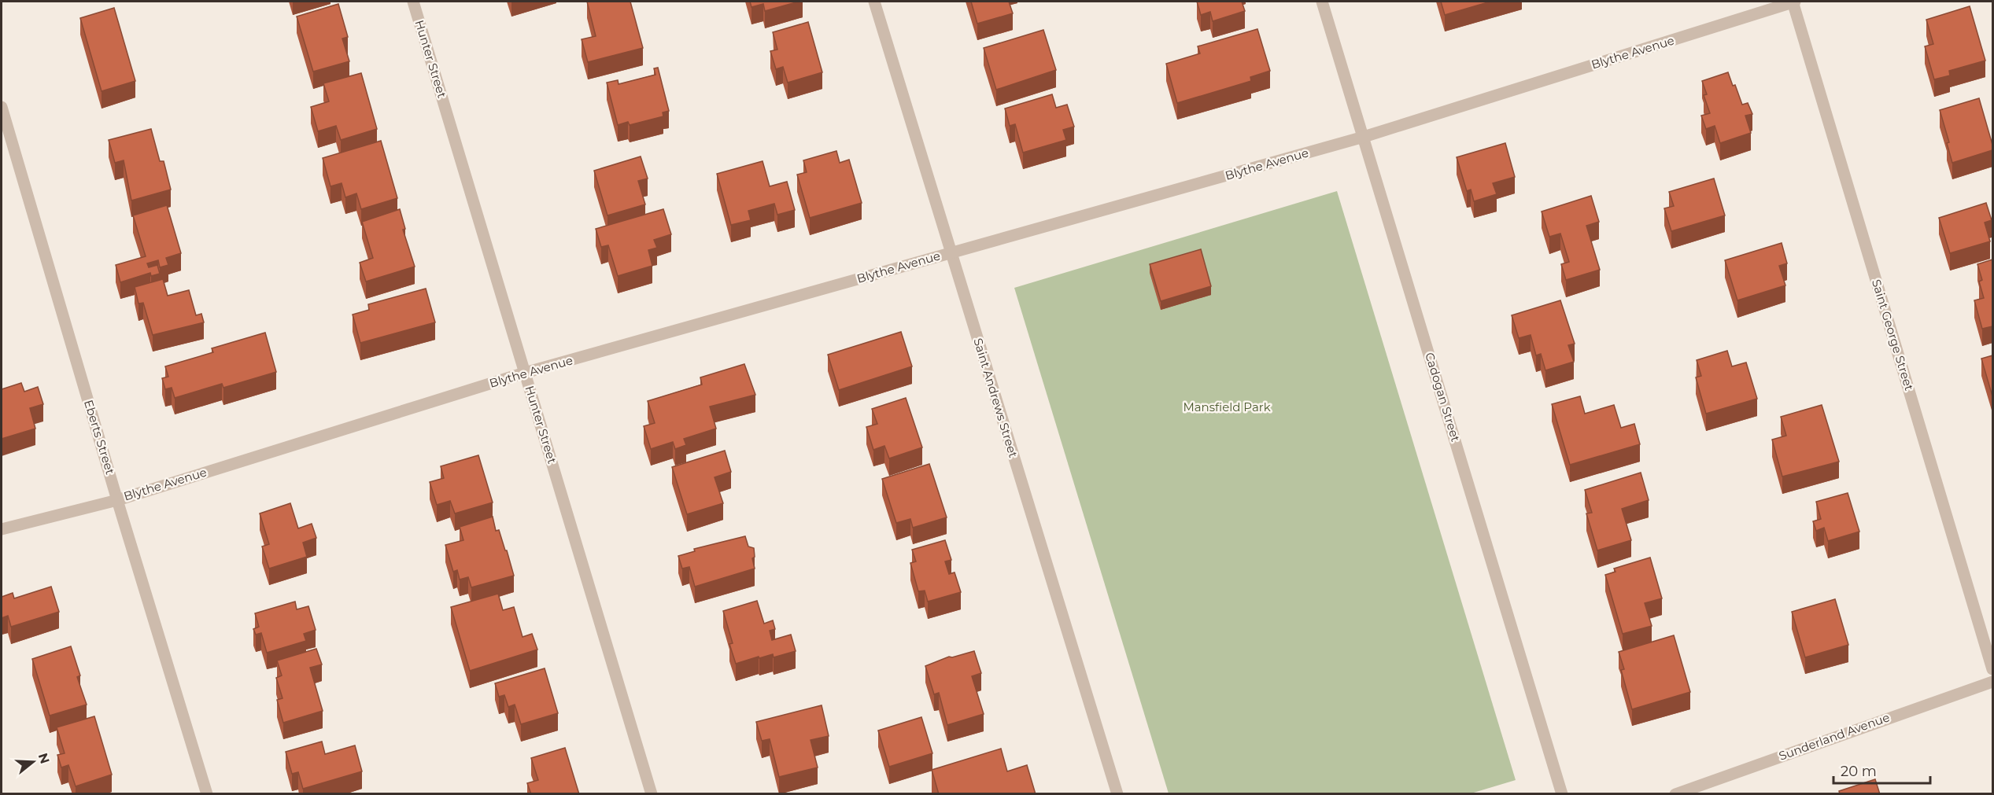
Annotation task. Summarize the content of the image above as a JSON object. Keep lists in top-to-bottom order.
{
  "streets": {
    "street": [
      "Blythe Avenue",
      "Hunter Street",
      "Saint George Street",
      "Cadogan Street",
      "Saint Andrews Street",
      "Eberts Street",
      "Sunderland Avenue"
    ]
  },
  "crossings": [
    ["Blythe Avenue", "Hunter Street"],
    ["Blythe Avenue", "Saint George Street"],
    ["Blythe Avenue", "Cadogan Street"],
    ["Blythe Avenue", "Saint Andrews Street"],
    ["Blythe Avenue", "Eberts Street"]
  ],
  "parks": ["Mansfield Park"],
  "scale_bar": "20 m",
  "north": "right"
}
